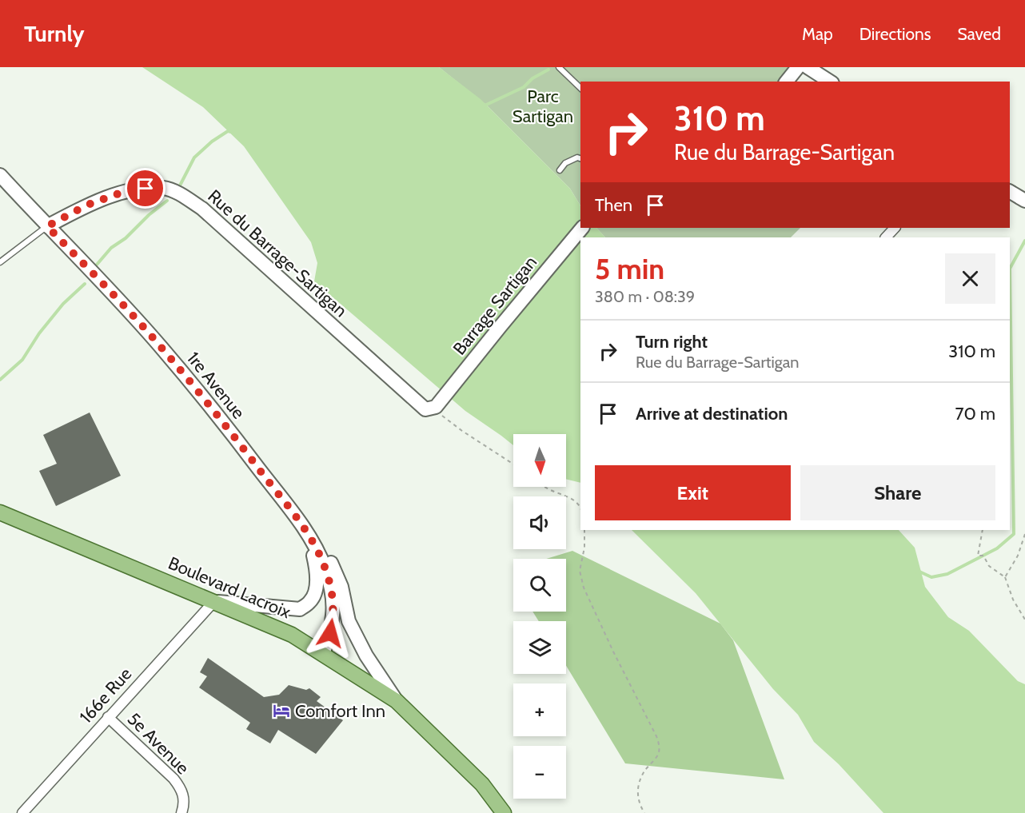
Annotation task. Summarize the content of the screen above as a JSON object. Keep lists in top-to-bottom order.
{
  "streets": {
    "main road": [
      "Rue du Barrage-Sartigan",
      "Barrage Sartigan",
      "1re Avenue",
      "Boulevard Lacroix"
    ],
    "street": ["166e Rue", "5e Avenue"]
  },
  "crossings": [
    ["Rue du Barrage-Sartigan", "Barrage Sartigan"],
    ["Rue du Barrage-Sartigan", "1re Avenue"],
    ["1re Avenue", "Boulevard Lacroix"],
    ["Boulevard Lacroix", "166e Rue"],
    ["166e Rue", "5e Avenue"]
  ],
  "parks": ["Parc Sartigan"],
  "places": {
    "hotel": ["Comfort Inn"]
  },
  "north": "bottom",
  "page": {
    "header": "Turnly",
    "nav": ["Map", "Directions", "Saved"],
    "turn": ["310 m", "Rue du Barrage-Sartigan"],
    "then": "Then",
    "heading": ["5 min", "380 m · 08:39"],
    "list": [
      {
        "name": "Turn right",
        "note": "Rue du Barrage-Sartigan",
        "value": "310 m"
      },
      {
        "name": "Arrive at destination",
        "value": "70 m"
      }
    ],
    "map_buttons": ["+", "−"],
    "buttons": ["Exit", "Share"]
  }
}
